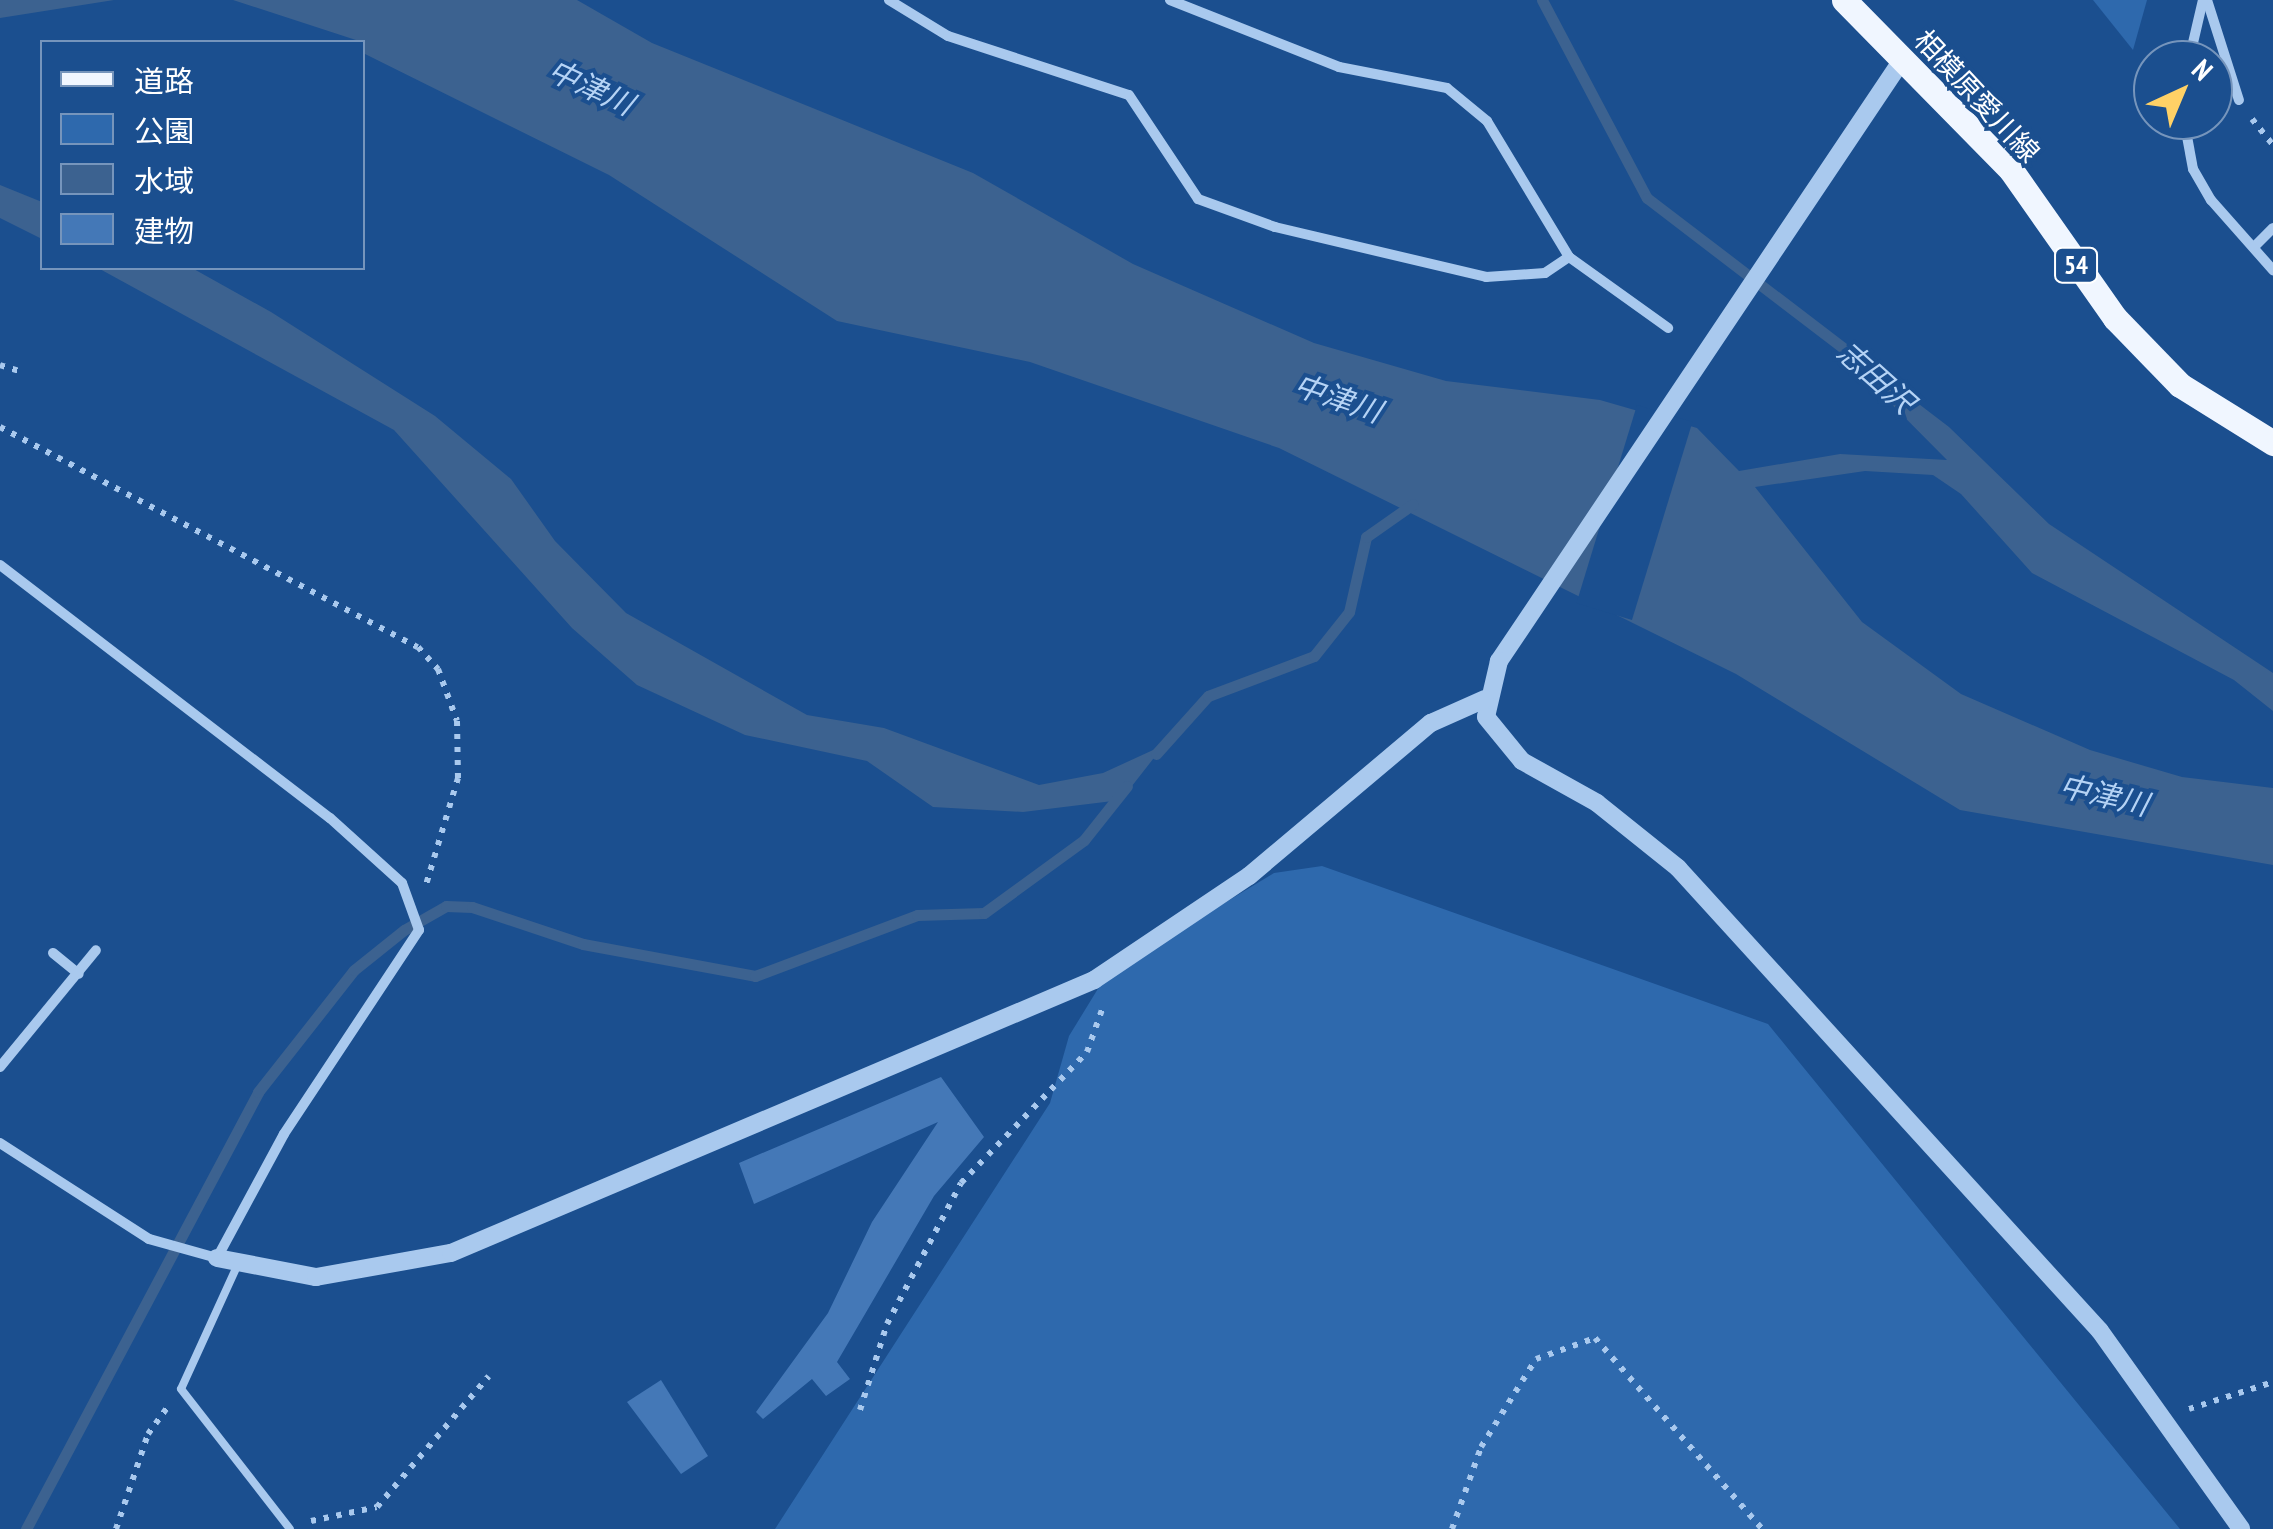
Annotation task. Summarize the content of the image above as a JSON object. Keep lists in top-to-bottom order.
{
  "streets": {
    "main road": ["相模原愛川線", "54"]
  },
  "water": ["中津川", "志田沢"],
  "legend": [
    "道路",
    "公園",
    "水域",
    "建物"
  ],
  "north": "top right"
}
